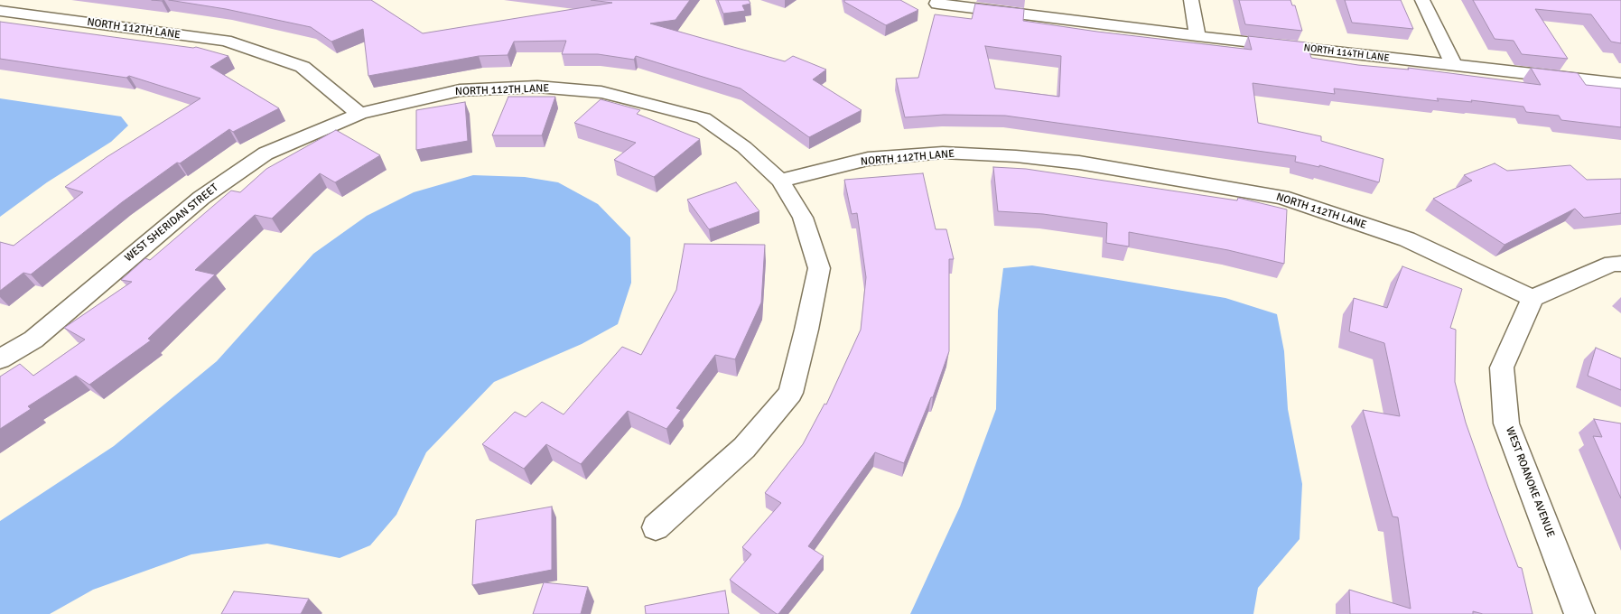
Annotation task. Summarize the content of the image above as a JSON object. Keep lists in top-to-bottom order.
{
  "streets": {
    "street": [
      "NORTH 112TH LANE",
      "NORTH 114TH LANE",
      "WEST SHERIDAN STREET",
      "WEST ROANOKE AVENUE"
    ]
  },
  "crossings": [
    ["NORTH 112TH LANE", "WEST SHERIDAN STREET"],
    ["NORTH 112TH LANE", "WEST ROANOKE AVENUE"]
  ]
}
